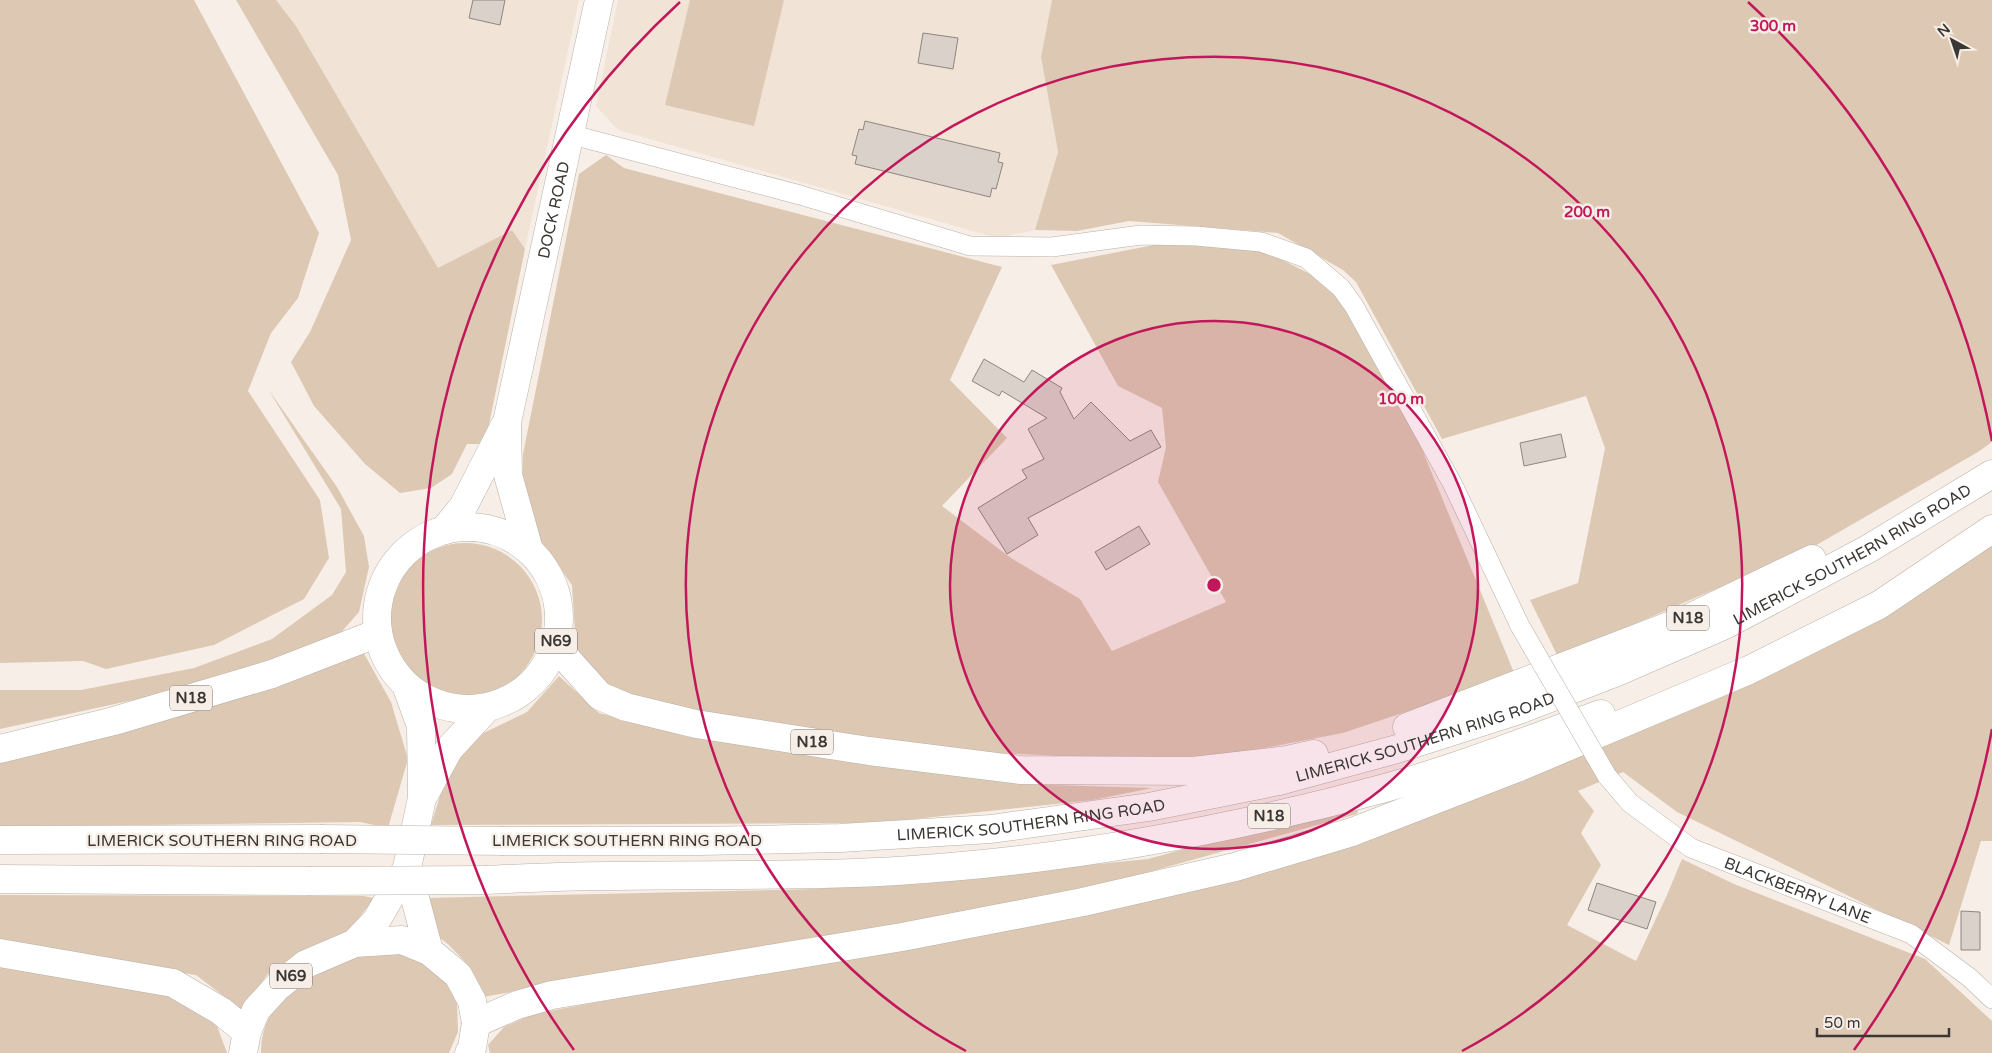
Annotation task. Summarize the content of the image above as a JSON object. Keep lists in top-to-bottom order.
{
  "streets": {
    "main road": [
      "DOCK ROAD",
      "LIMERICK SOUTHERN RING ROAD",
      "N18",
      "N69"
    ],
    "street": ["BLACKBERRY LANE"]
  },
  "crossings": [
    ["DOCK ROAD", "N69"],
    ["DOCK ROAD", "BLACKBERRY LANE"],
    ["LIMERICK SOUTHERN RING ROAD", "N18"],
    ["N18", "N69"]
  ],
  "scale_bar": "50 m",
  "north": "top left",
  "rings": ["300 m", "200 m", "100 m"]
}
